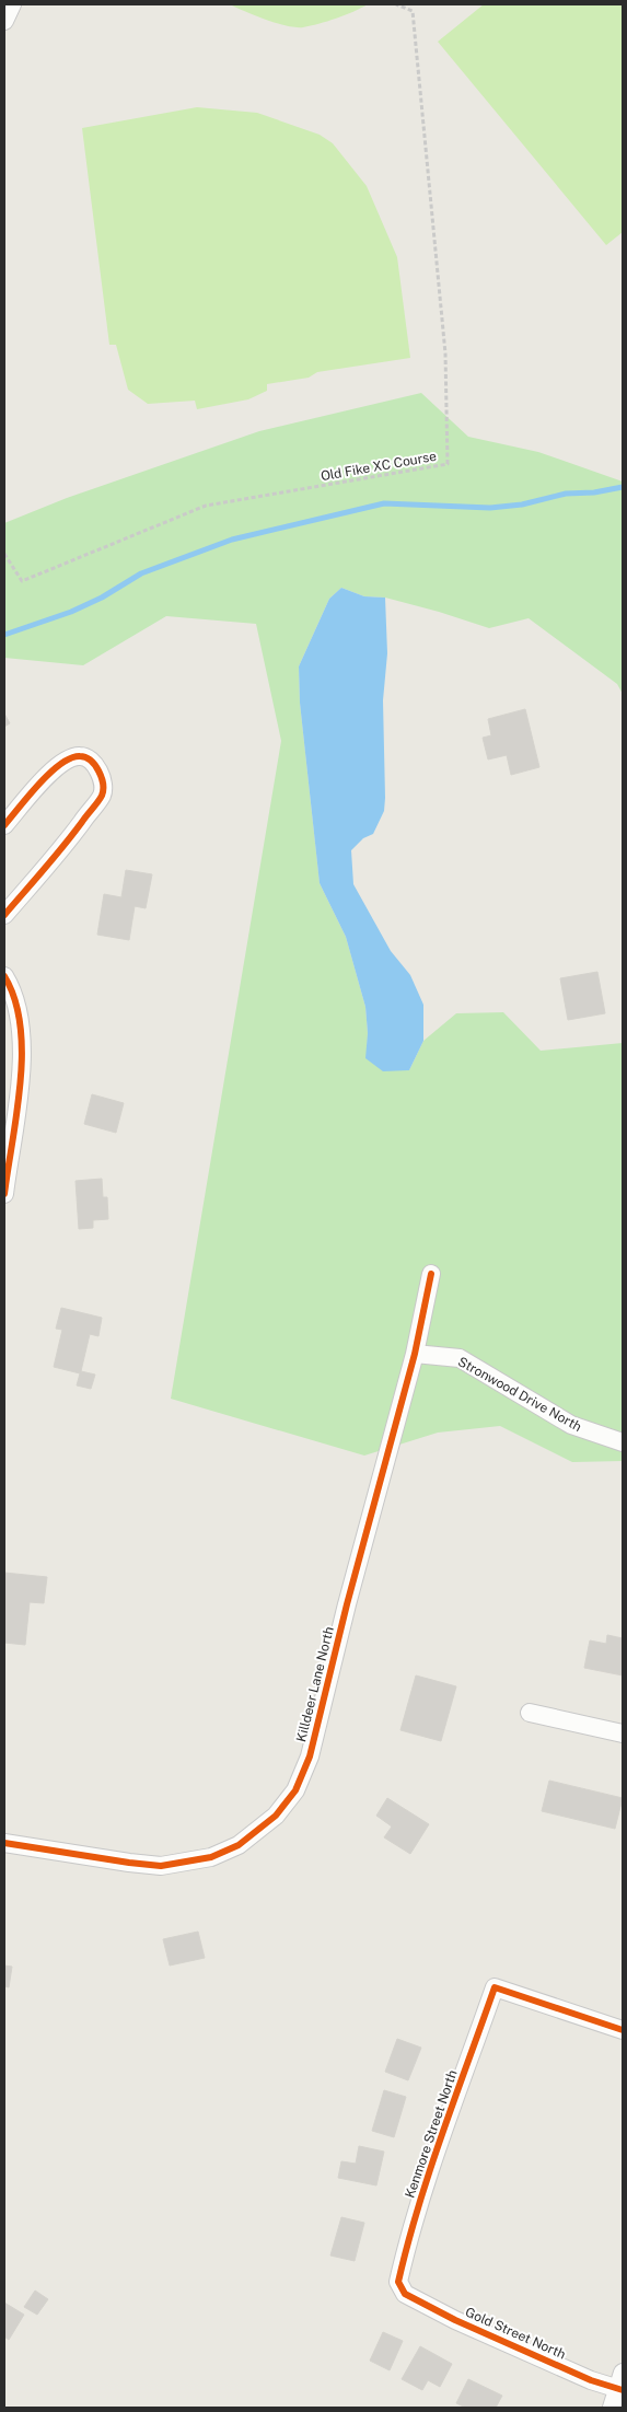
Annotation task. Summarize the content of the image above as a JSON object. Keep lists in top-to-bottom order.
{
  "streets": {
    "street": [
      "Stronwood Drive North",
      "Killdeer Lane North",
      "Kenmore Street North",
      "Gold Street North"
    ],
    "path": ["Old Fike XC Course"]
  },
  "crossings": [
    ["Stronwood Drive North", "Killdeer Lane North"],
    ["Kenmore Street North", "Gold Street North"]
  ]
}
